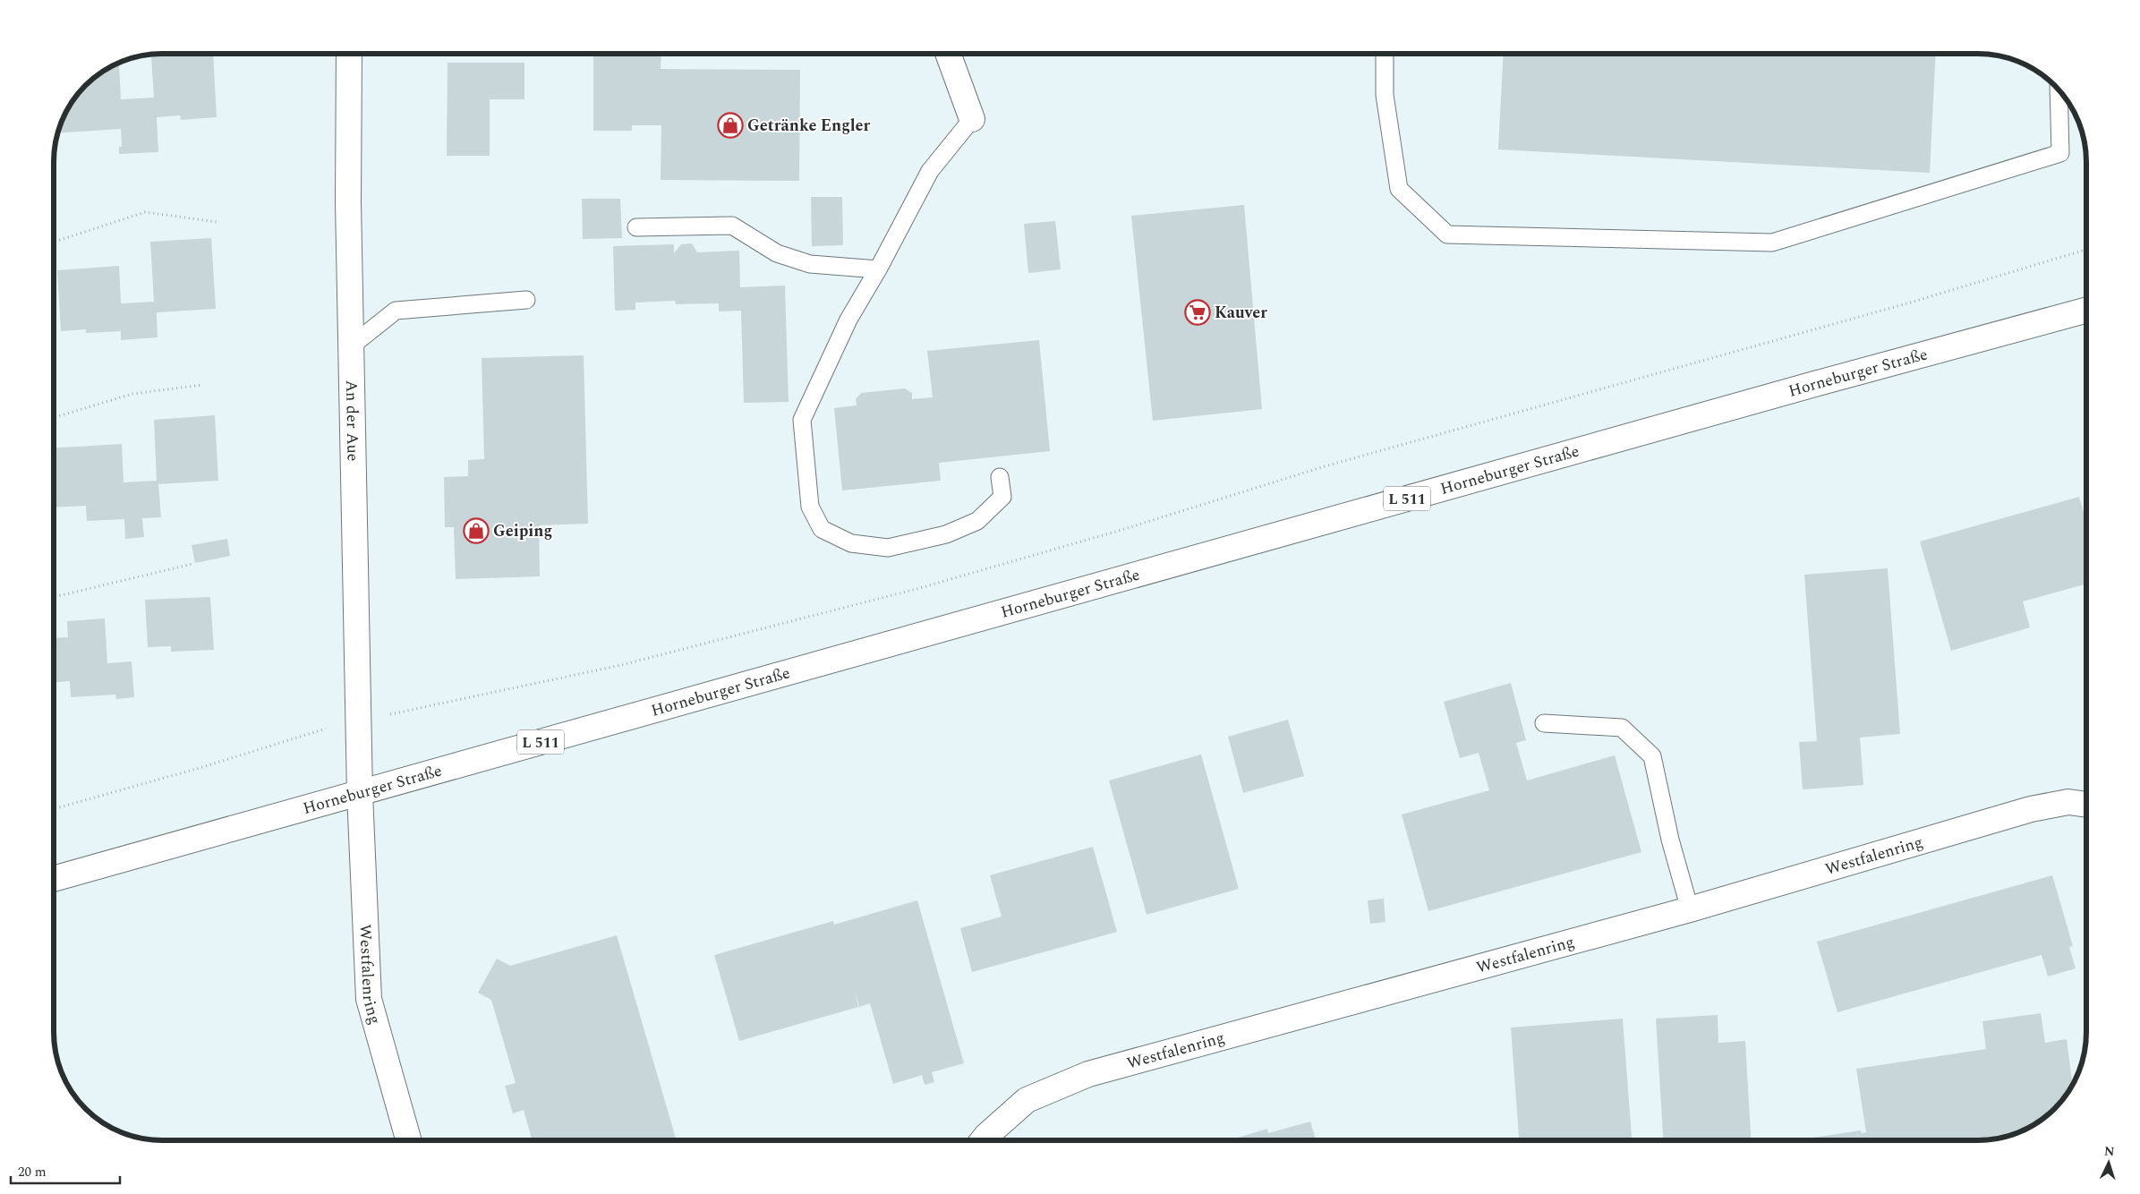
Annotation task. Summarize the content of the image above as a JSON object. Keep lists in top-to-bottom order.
{
  "streets": {
    "street": [
      "Horneburger Straße",
      "An der Aue",
      "L 511",
      "Westfalenring"
    ]
  },
  "crossings": [
    ["Horneburger Straße", "An der Aue"],
    ["Horneburger Straße", "Westfalenring"],
    ["An der Aue", "Westfalenring"]
  ],
  "places": {
    "shop": ["Getränke Engler", "Geiping"],
    "supermarket": ["Kauver"]
  },
  "scale_bar": "20 m",
  "north": "top"
}
